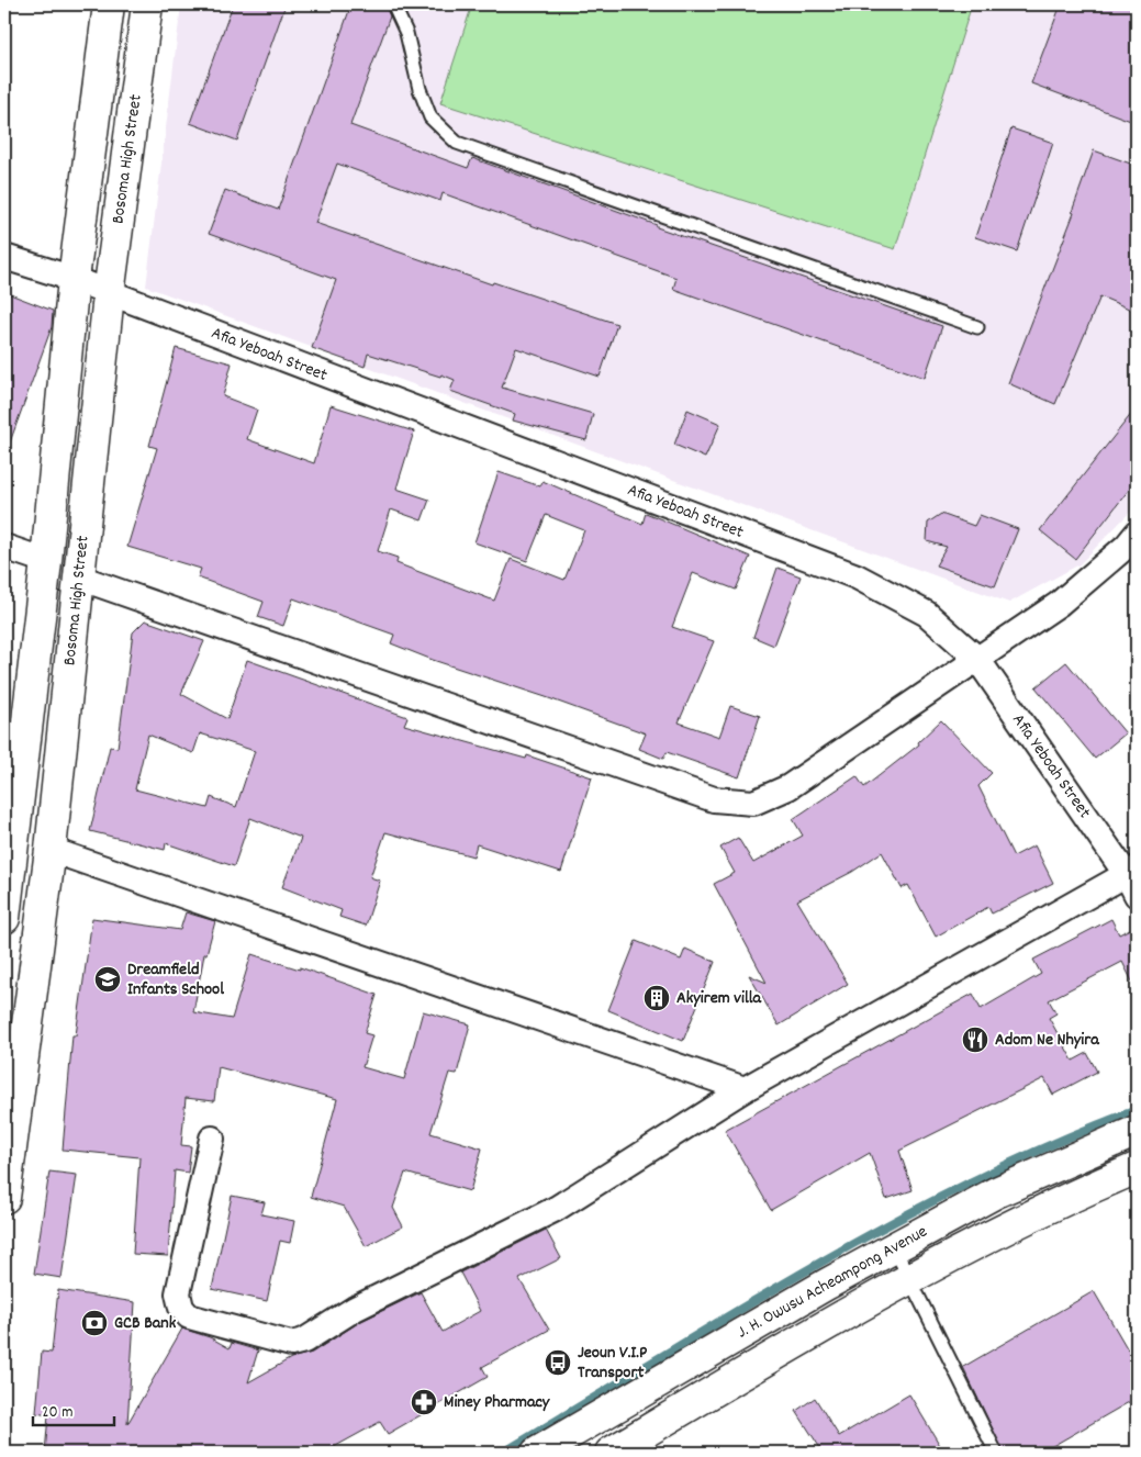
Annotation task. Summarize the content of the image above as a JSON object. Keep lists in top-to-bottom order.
{
  "streets": {
    "street": ["Bosoma High Street", "Afia Yeboah Street", "J. H. Owusu Acheampong Avenue"]
  },
  "crossings": [
    ["Bosoma High Street", "Afia Yeboah Street"]
  ],
  "places": {
    "school or university": ["Dreamfield Infants School"],
    "building": ["Akyirem villa"],
    "restaurant": ["Adom Ne Nhyira"],
    "bank": ["GCB Bank"],
    "bus stop": ["Jeoun V.I.P Transport"],
    "pharmacy": ["Miney Pharmacy"]
  },
  "scale_bar": "20 m"
}
